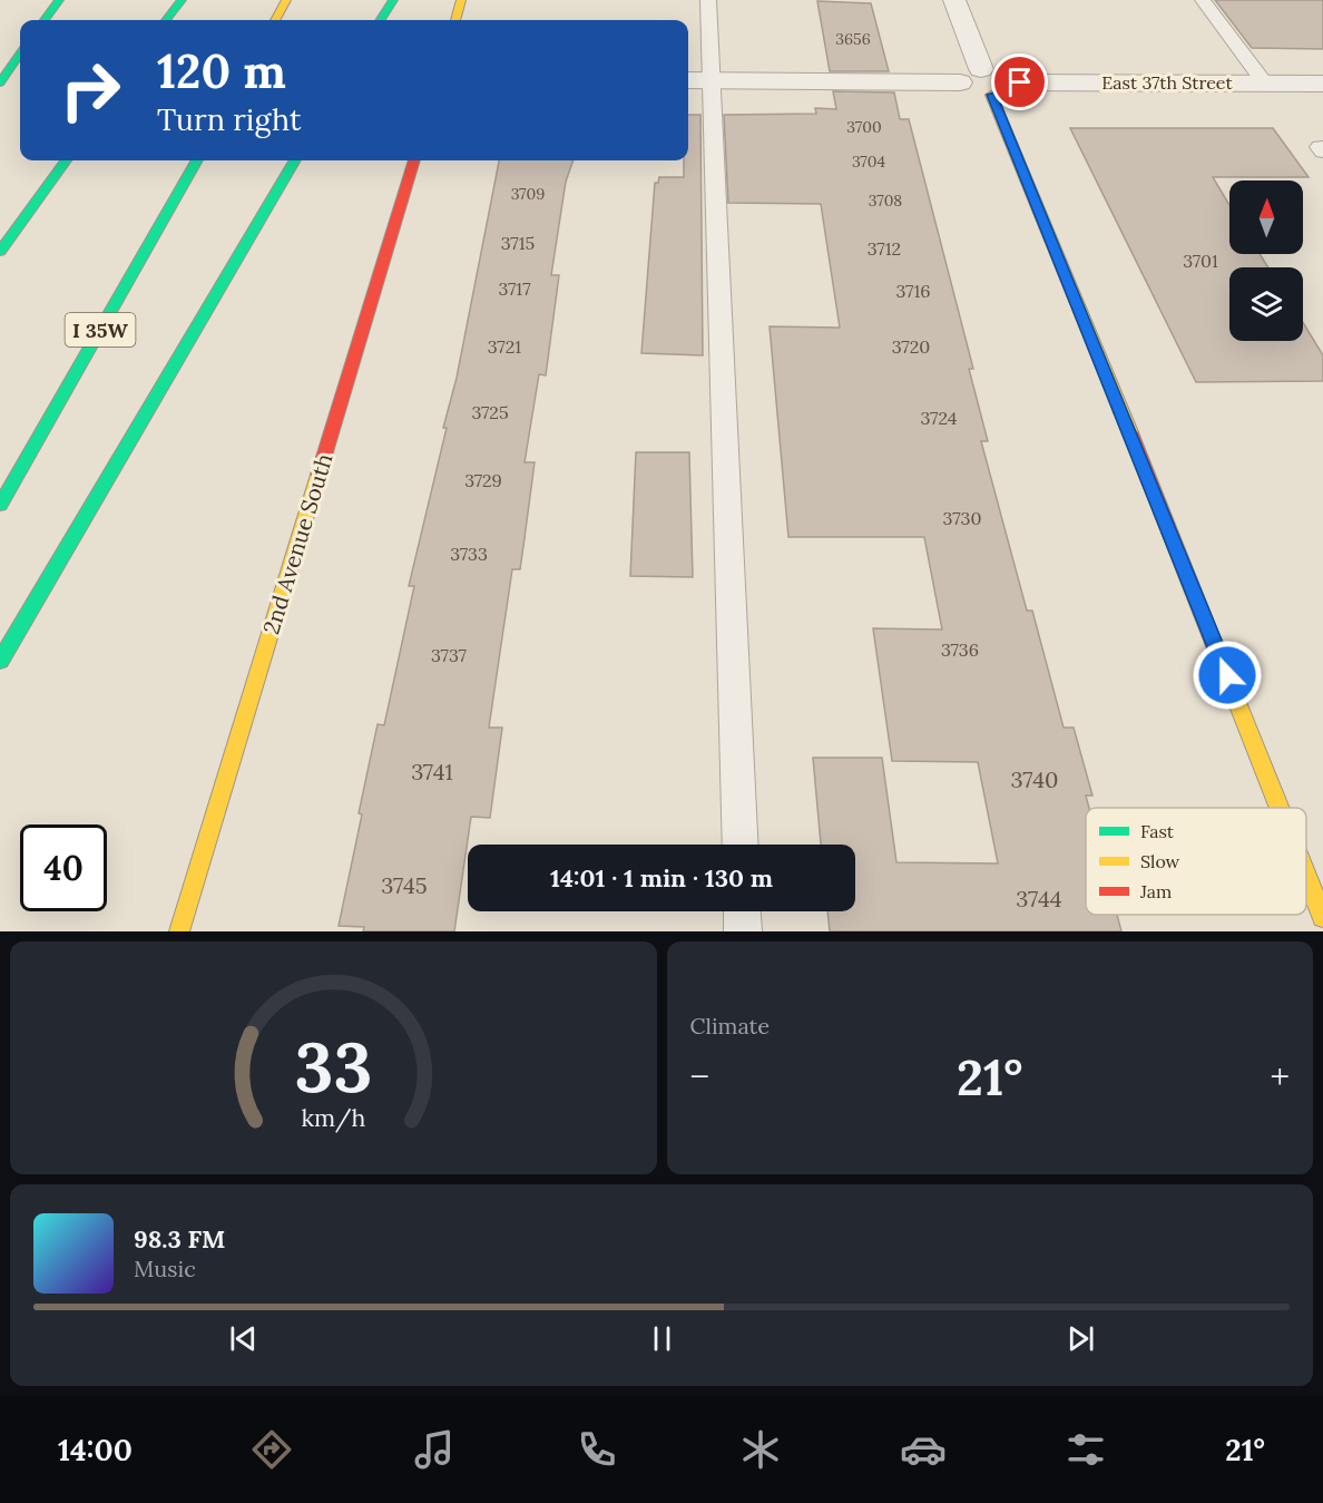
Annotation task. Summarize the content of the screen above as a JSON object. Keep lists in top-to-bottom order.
{
  "streets": {
    "main road": ["I 35W", "2nd Avenue South"],
    "street": ["East 37th Street"]
  },
  "house_numbers": [
    "3656",
    "3700",
    "3704",
    "3709",
    "3708",
    "3715",
    "3712",
    "3701",
    "3717",
    "3716",
    "3721",
    "3720",
    "3725",
    "3724",
    "3729",
    "3730",
    "3733",
    "3736",
    "3737",
    "3741",
    "3740",
    "3745",
    "3744"
  ],
  "legend": ["Fast", "Slow", "Jam"],
  "north": "top",
  "page": {
    "turn": ["120 m", "Turn right"],
    "limit": "40",
    "trip": "14:01 · 1 min · 130 m",
    "tile": "Climate",
    "heat": ["−", "21°", "+"],
    "song": ["98.3 FM", "Music"],
    "tabs": ["14:00", "21°"],
    "gauge": ["33", "km/h"]
  }
}
